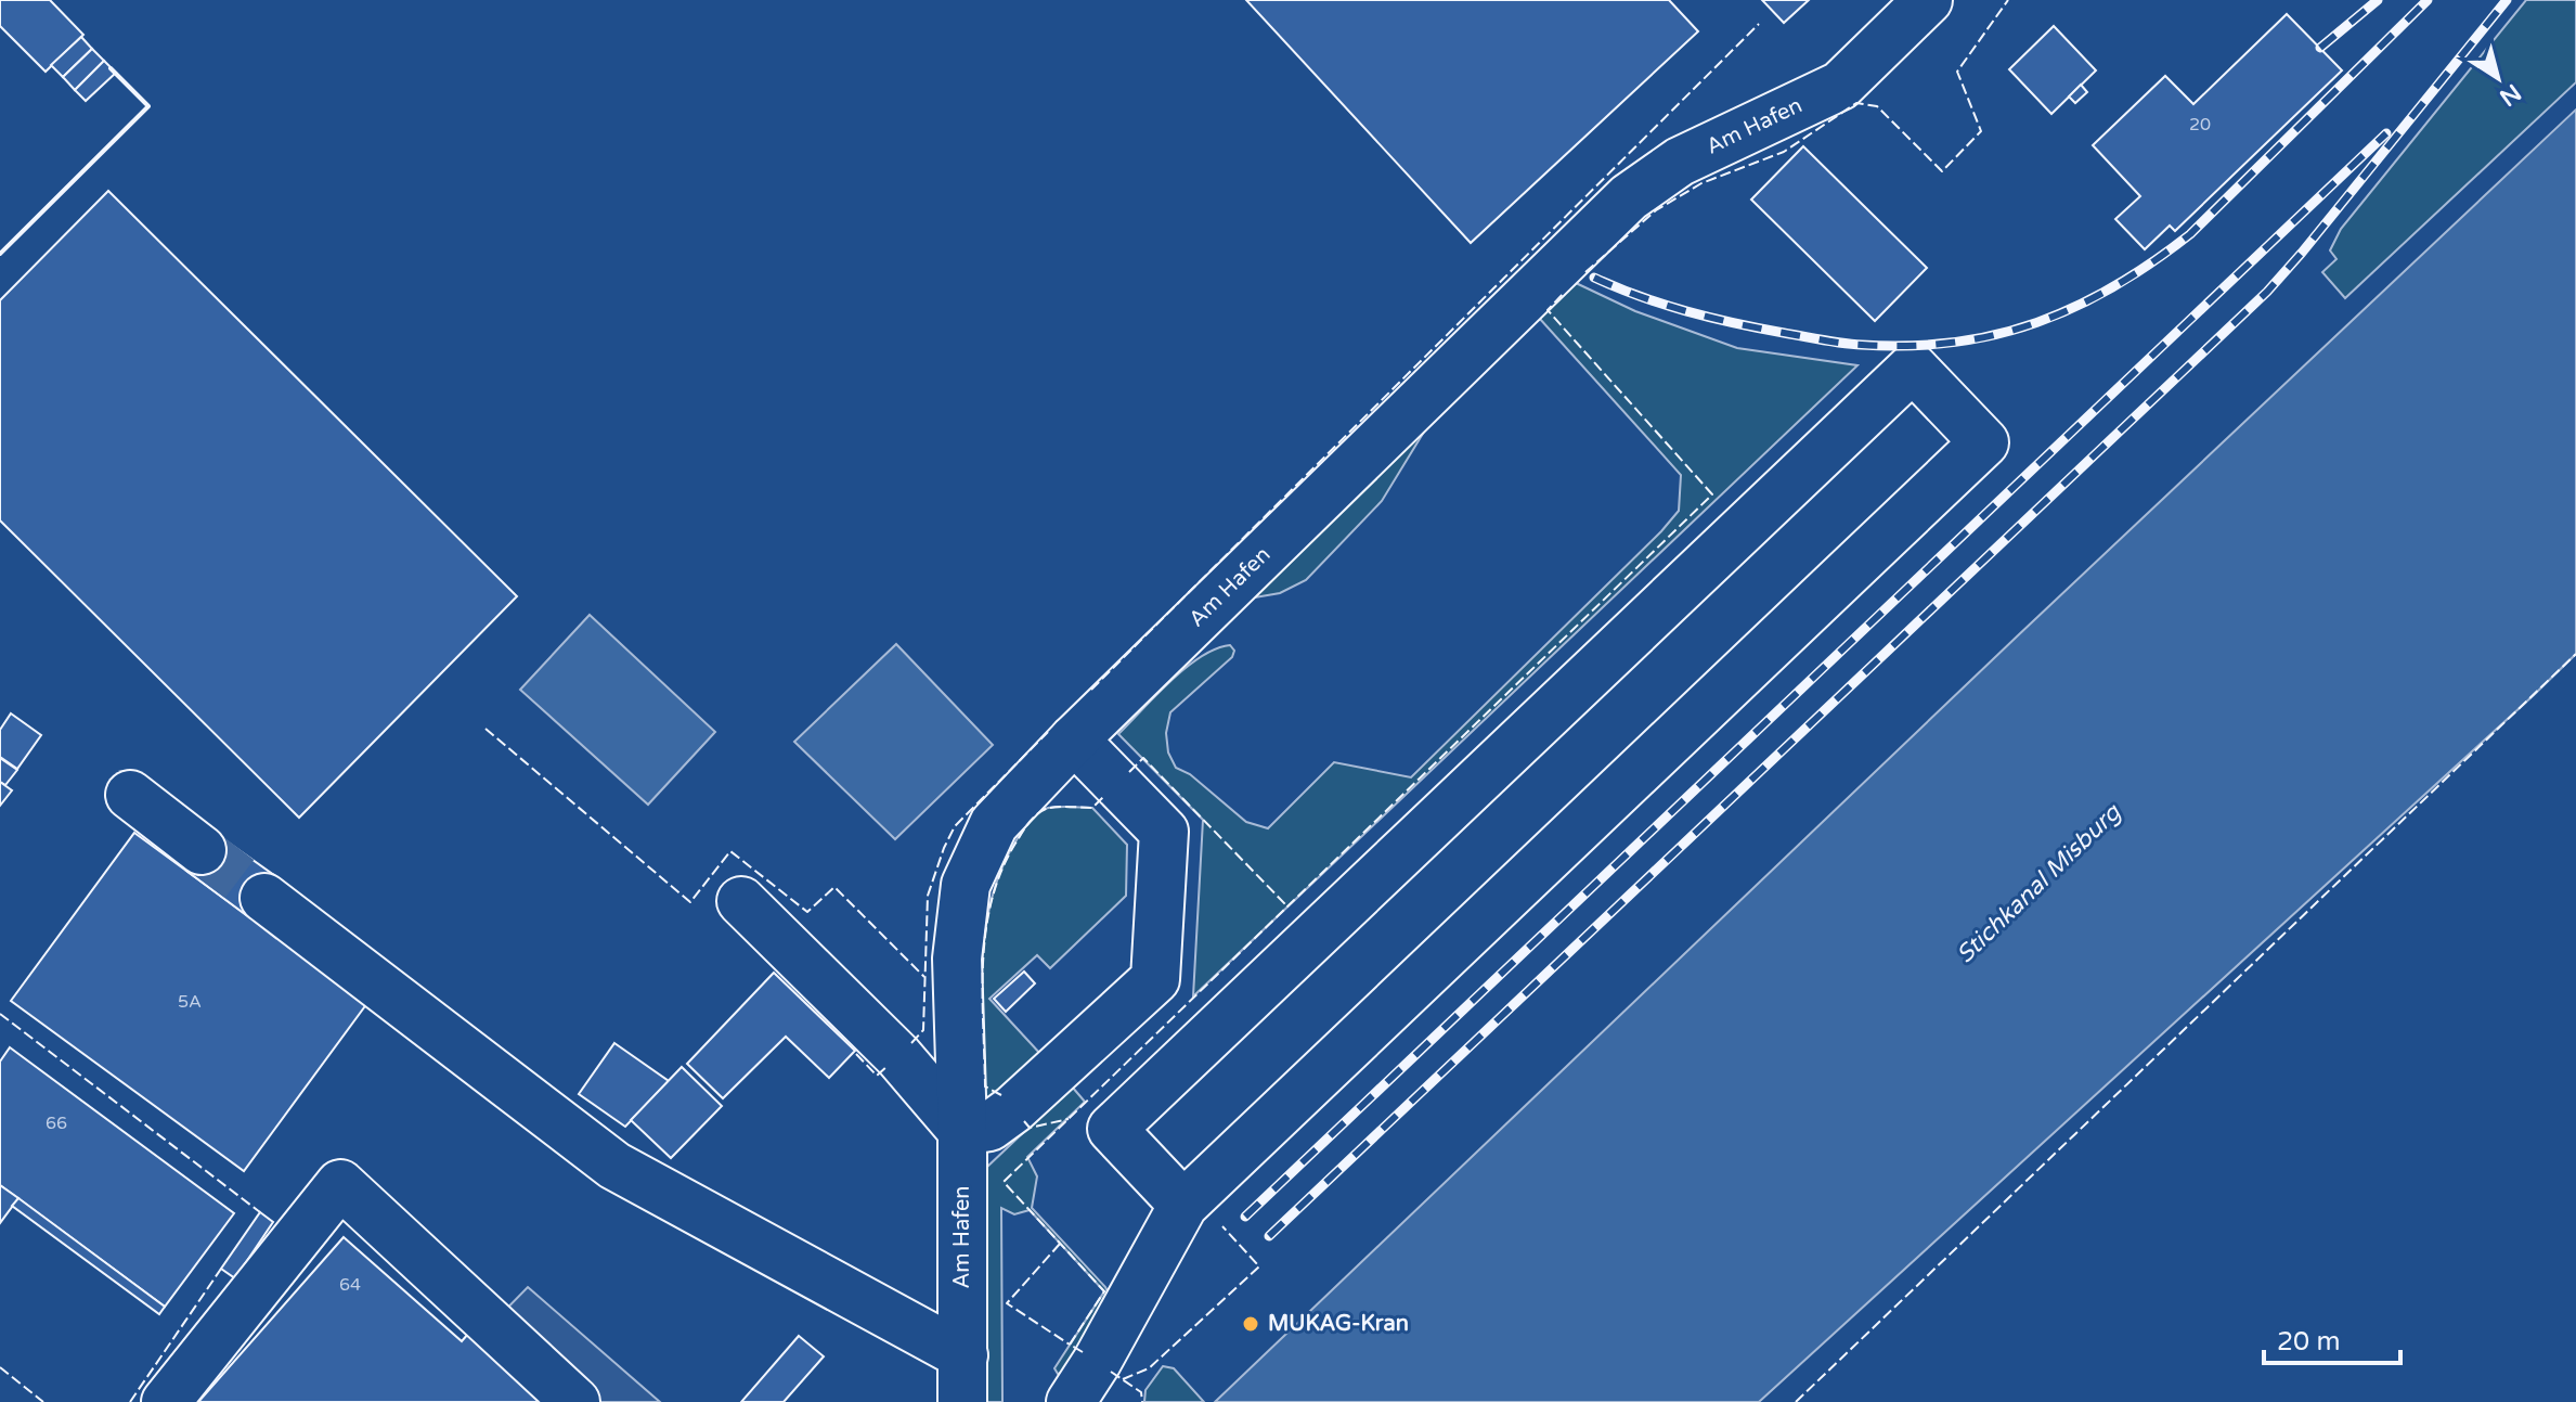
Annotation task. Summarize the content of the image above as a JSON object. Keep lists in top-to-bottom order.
{
  "streets": {
    "street": ["Am Hafen"]
  },
  "water": ["Stichkanal Misburg"],
  "places": ["MUKAG-Kran"],
  "house_numbers": [
    "20",
    "5A",
    "66",
    "64"
  ],
  "scale_bar": "20 m",
  "north": "bottom right"
}
